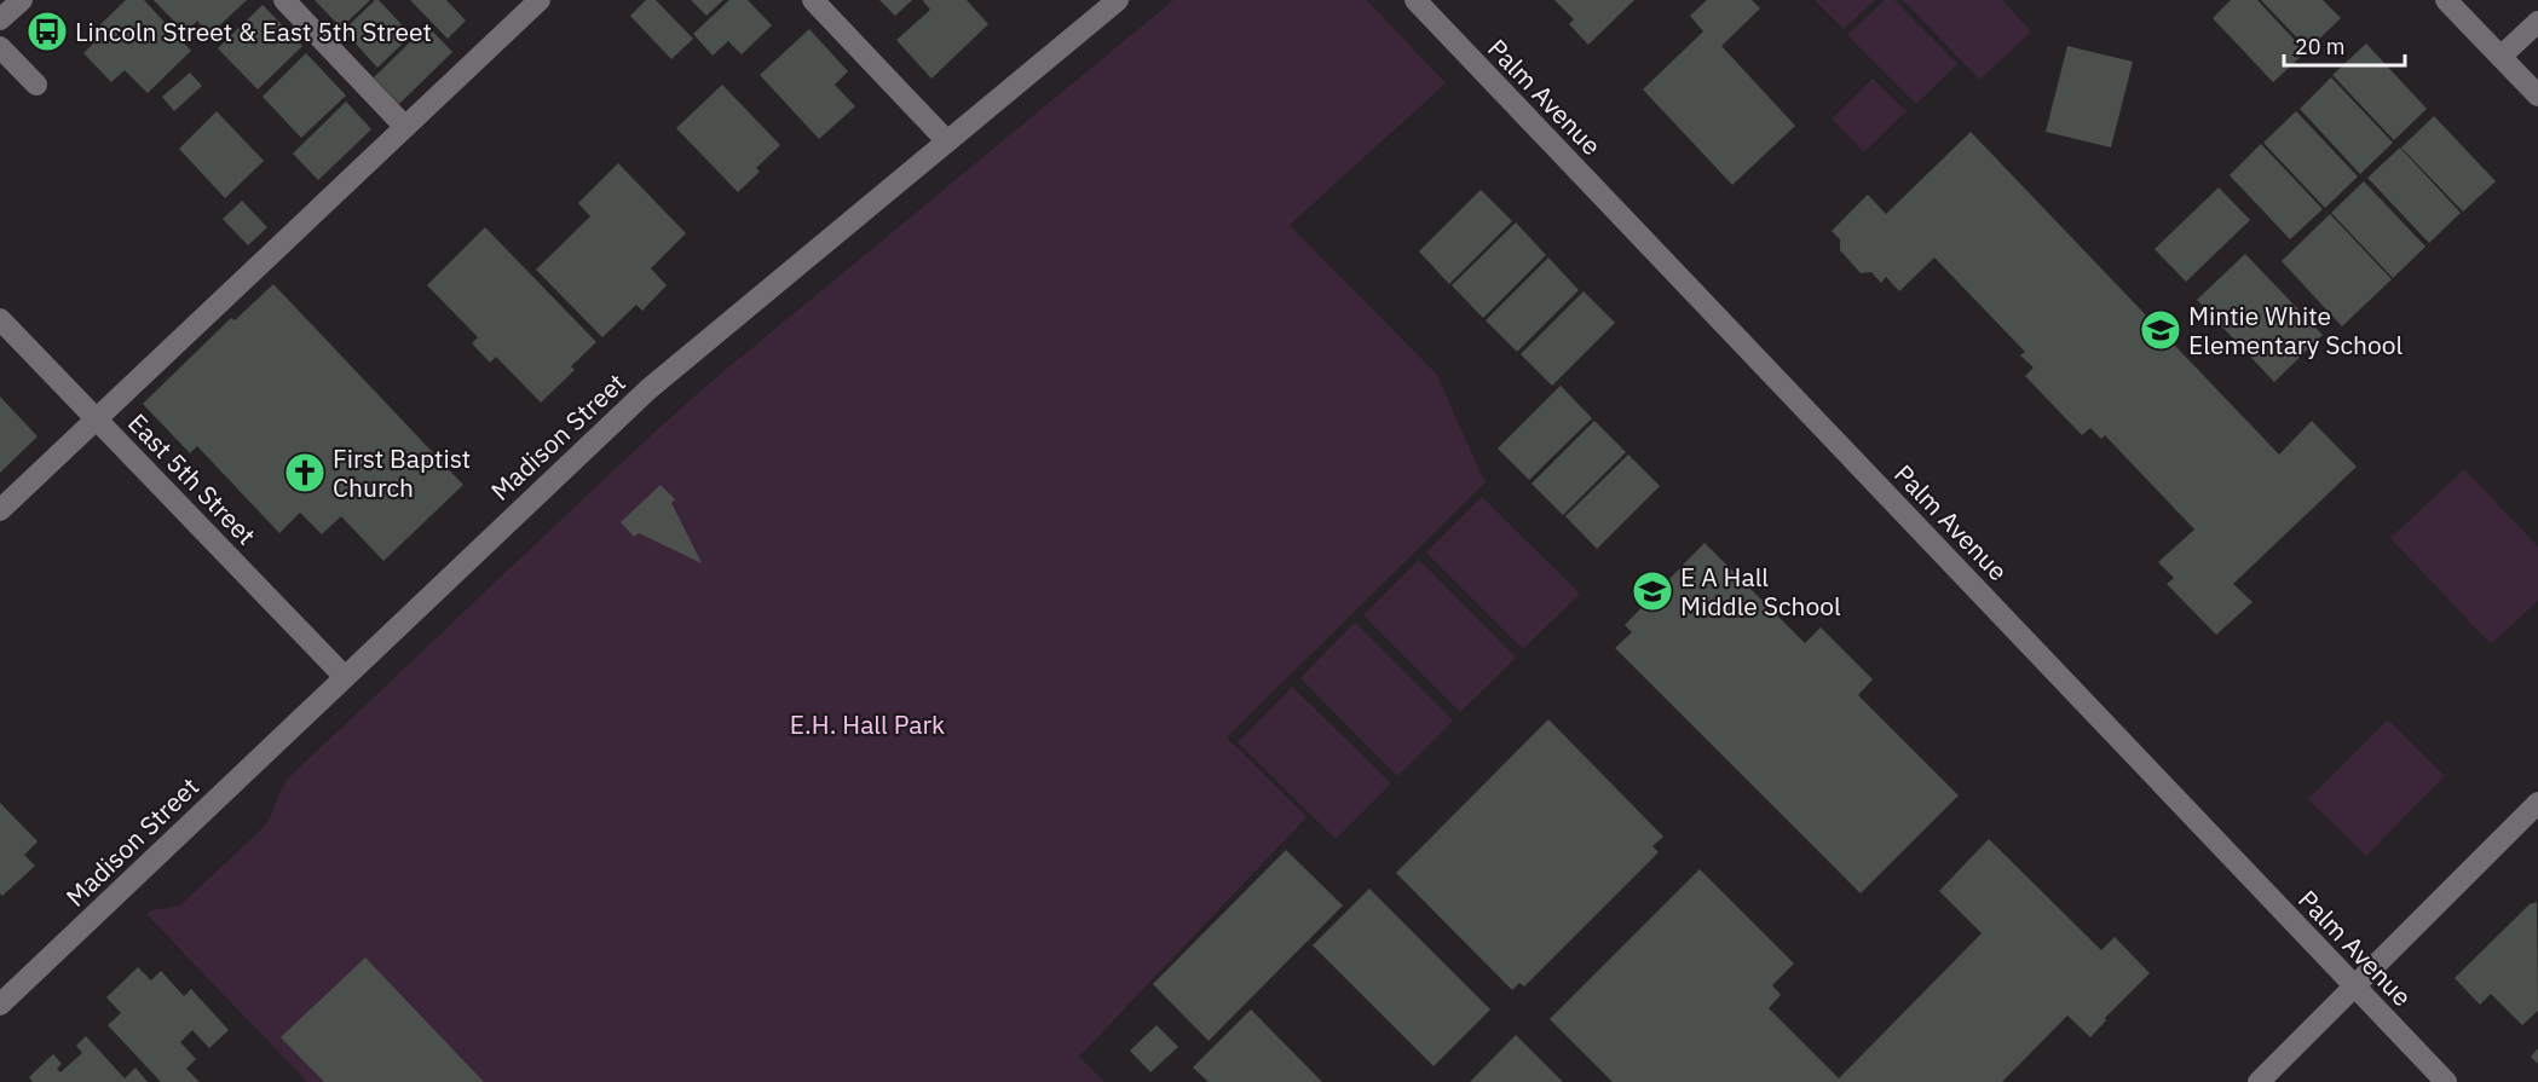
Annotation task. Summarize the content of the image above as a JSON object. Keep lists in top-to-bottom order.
{
  "streets": {
    "street": ["Palm Avenue", "Madison Street", "East 5th Street"]
  },
  "crossings": [
    ["Madison Street", "East 5th Street"]
  ],
  "parks": ["E.H. Hall Park"],
  "places": {
    "bus stop": ["Lincoln Street & East 5th Street"],
    "school or university": ["Mintie White Elementary School", "E A Hall Middle School"],
    "church": ["First Baptist Church"]
  },
  "scale_bar": "20 m"
}
